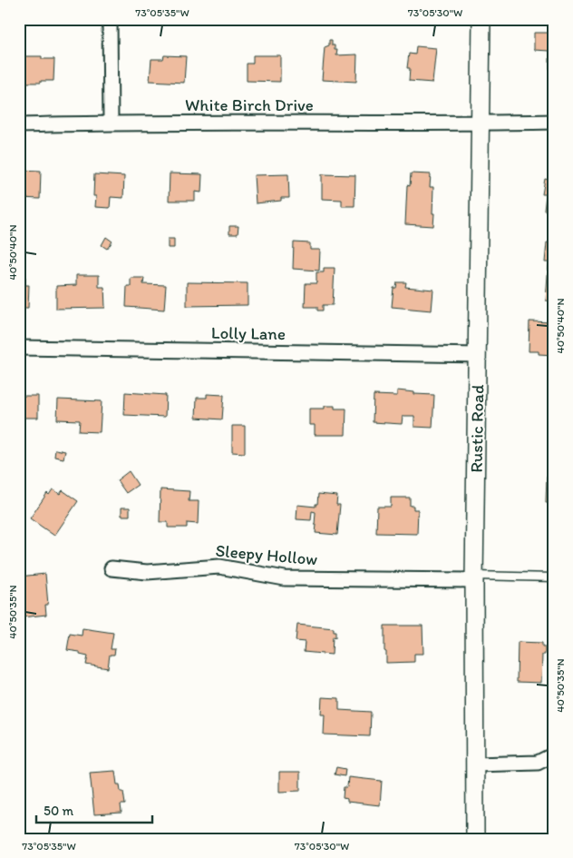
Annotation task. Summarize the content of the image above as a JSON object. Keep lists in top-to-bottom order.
{
  "streets": {
    "street": [
      "White Birch Drive",
      "Lolly Lane",
      "Rustic Road",
      "Sleepy Hollow"
    ]
  },
  "crossings": [
    ["White Birch Drive", "Rustic Road"],
    ["Lolly Lane", "Rustic Road"],
    ["Rustic Road", "Sleepy Hollow"]
  ],
  "scale_bar": "50 m",
  "coordinates": [
    "73°05'35\"W",
    "73°05'30\"W",
    "40°50'40\"N",
    "40°50'35\"N"
  ]
}
